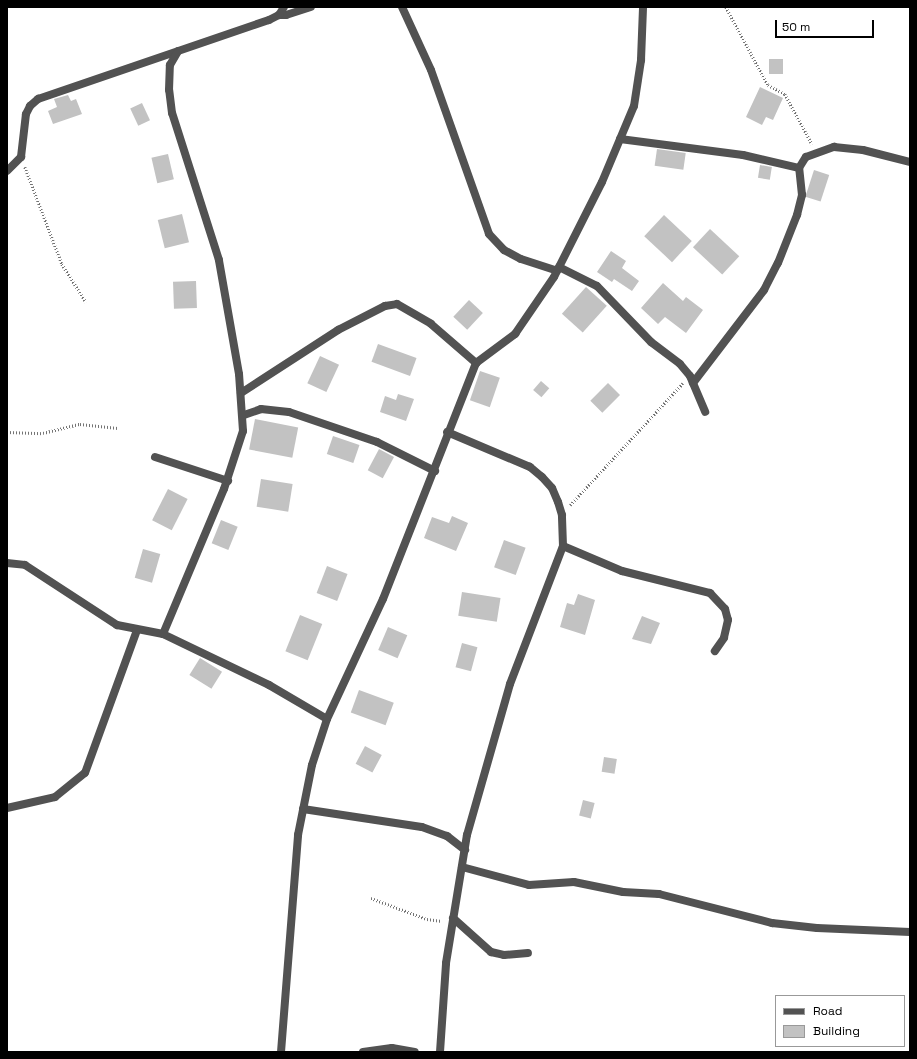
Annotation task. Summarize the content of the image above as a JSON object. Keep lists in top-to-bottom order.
{
  "legend": ["Road", "Building"],
  "scale_bar": "50 m"
}
